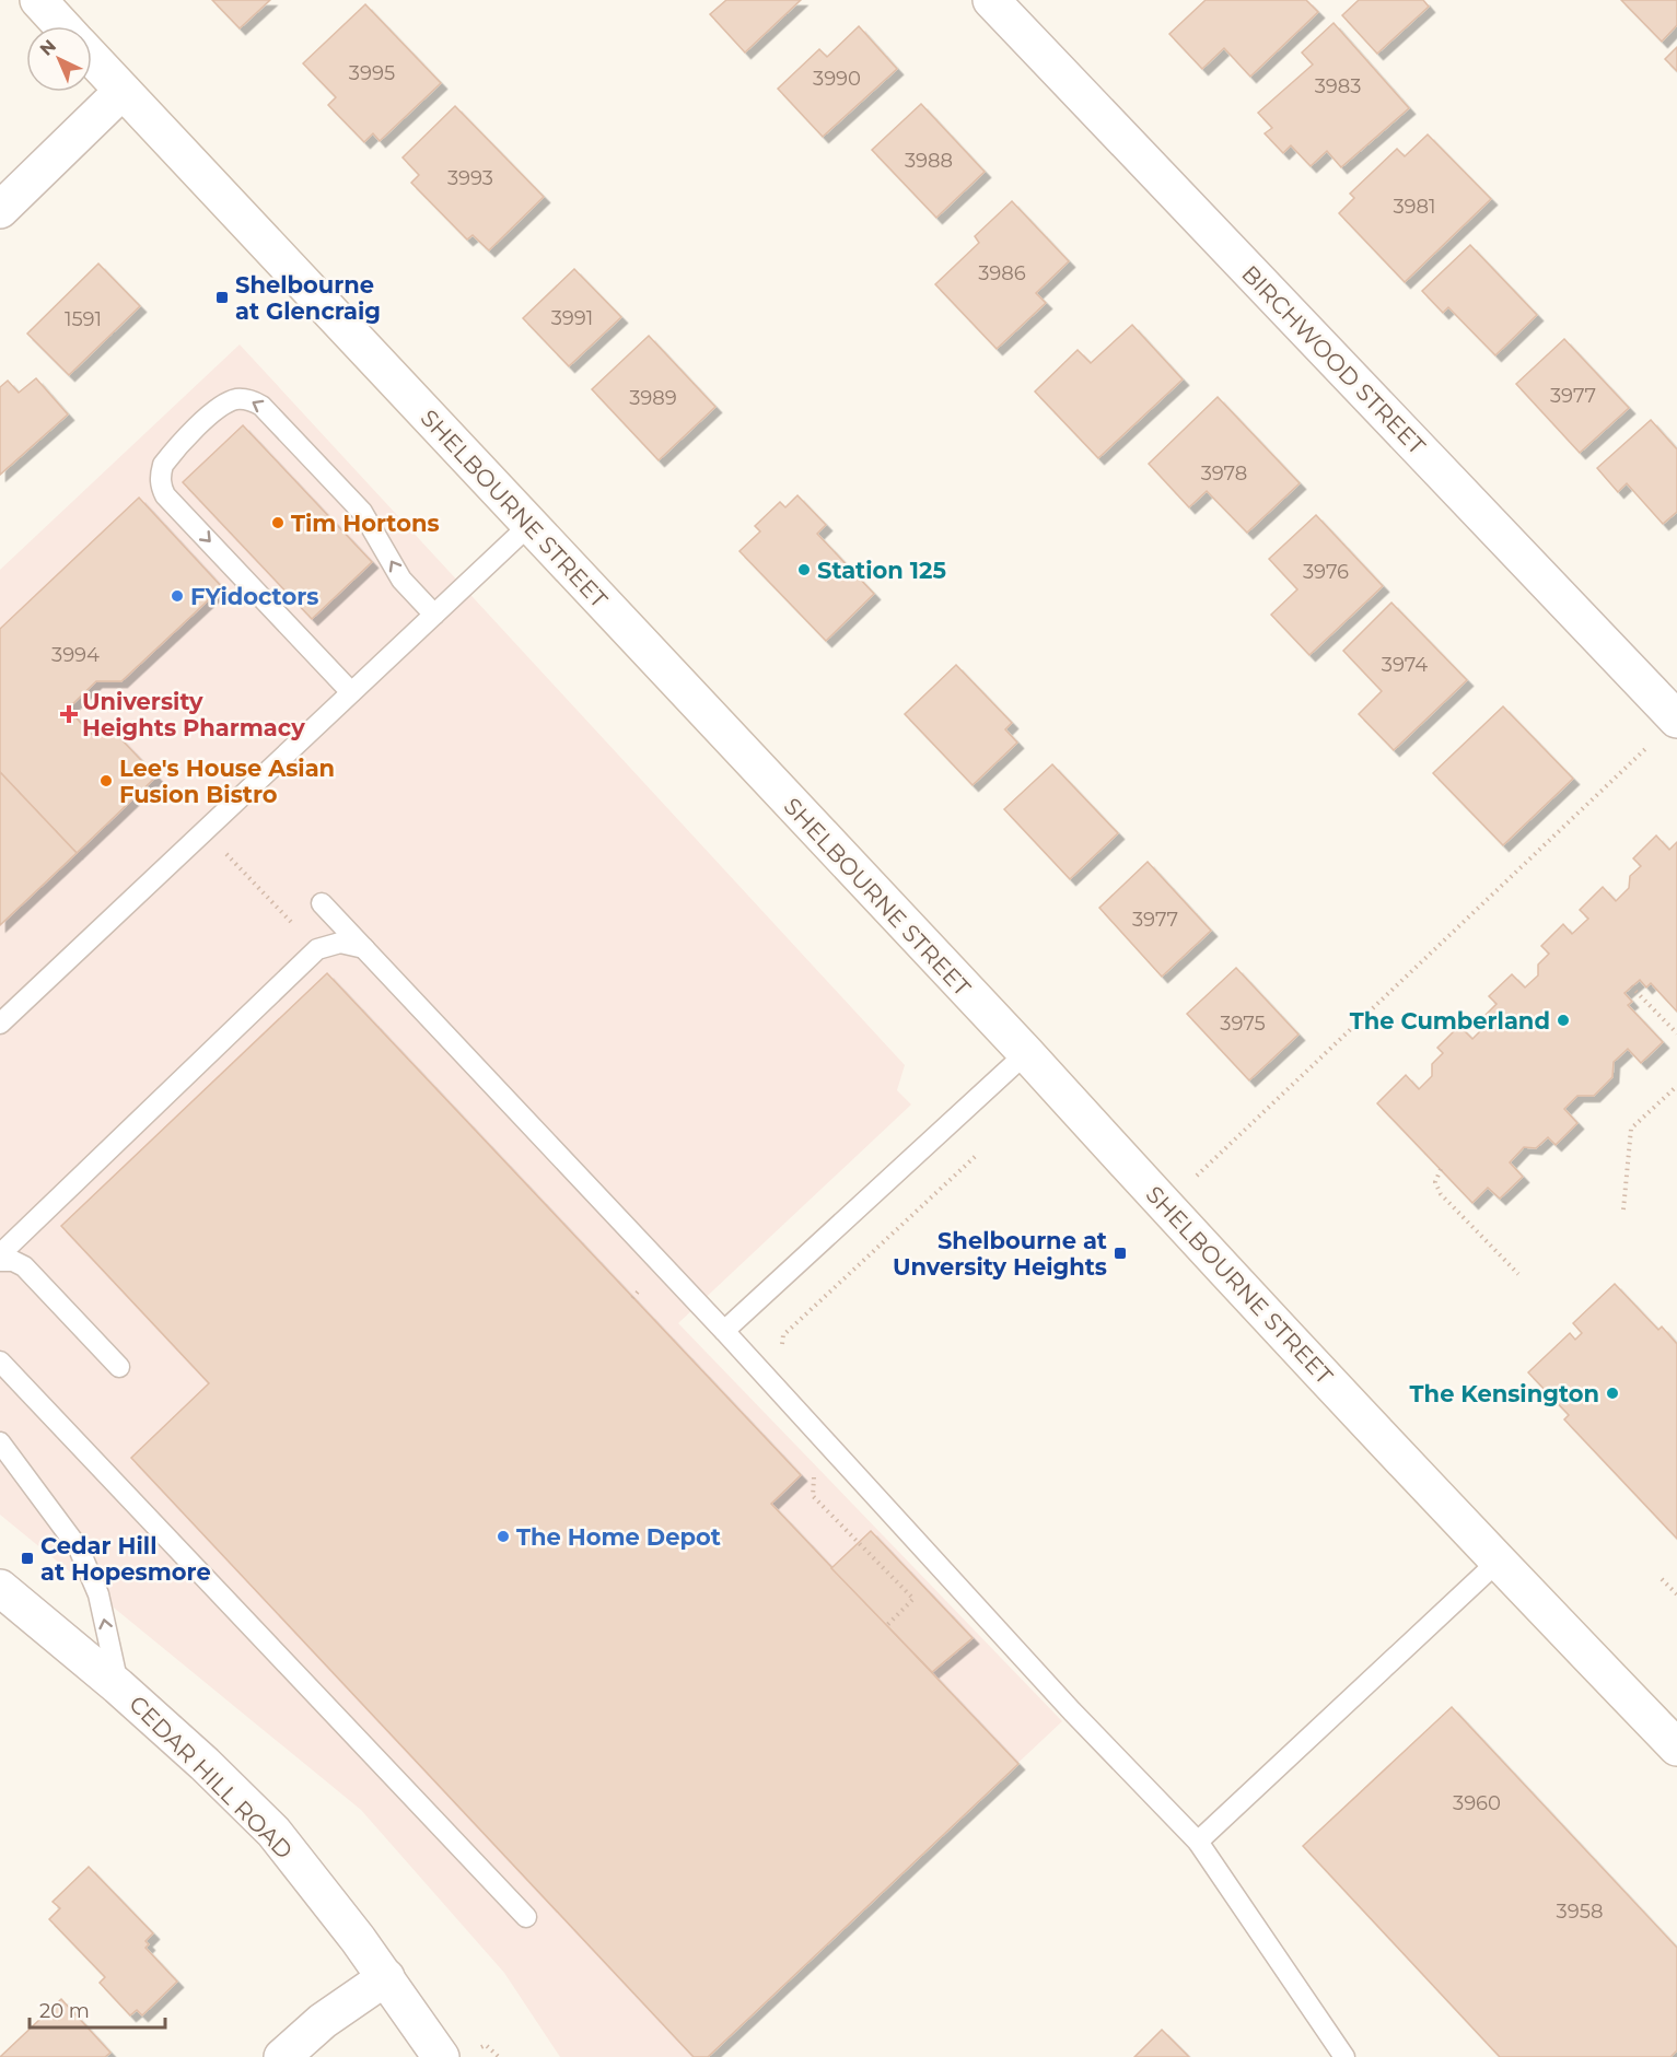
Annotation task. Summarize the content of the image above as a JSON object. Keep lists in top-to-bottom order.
{
  "streets": {
    "main road": ["BIRCHWOOD STREET", "SHELBOURNE STREET", "CEDAR HILL ROAD"]
  },
  "places": {
    "transit": ["Shelbourne at Glencraig", "Shelbourne at Unversity Heights", "Cedar Hill at Hopesmore"],
    "other": [
      "Tim Hortons",
      "Station 125",
      "FYidoctors",
      "Lee's House Asian Fusion Bistro",
      "The Cumberland",
      "The Kensington",
      "The Home Depot"
    ],
    "health": ["University Heights Pharmacy"]
  },
  "house_numbers": [
    "3995",
    "3990",
    "3983",
    "3988",
    "3993",
    "3981",
    "3986",
    "3991",
    "1591",
    "3977",
    "3989",
    "3978",
    "3976",
    "3994",
    "3974",
    "3977",
    "3975",
    "3960",
    "3958"
  ],
  "scale_bar": "20 m",
  "north": "top left"
}
